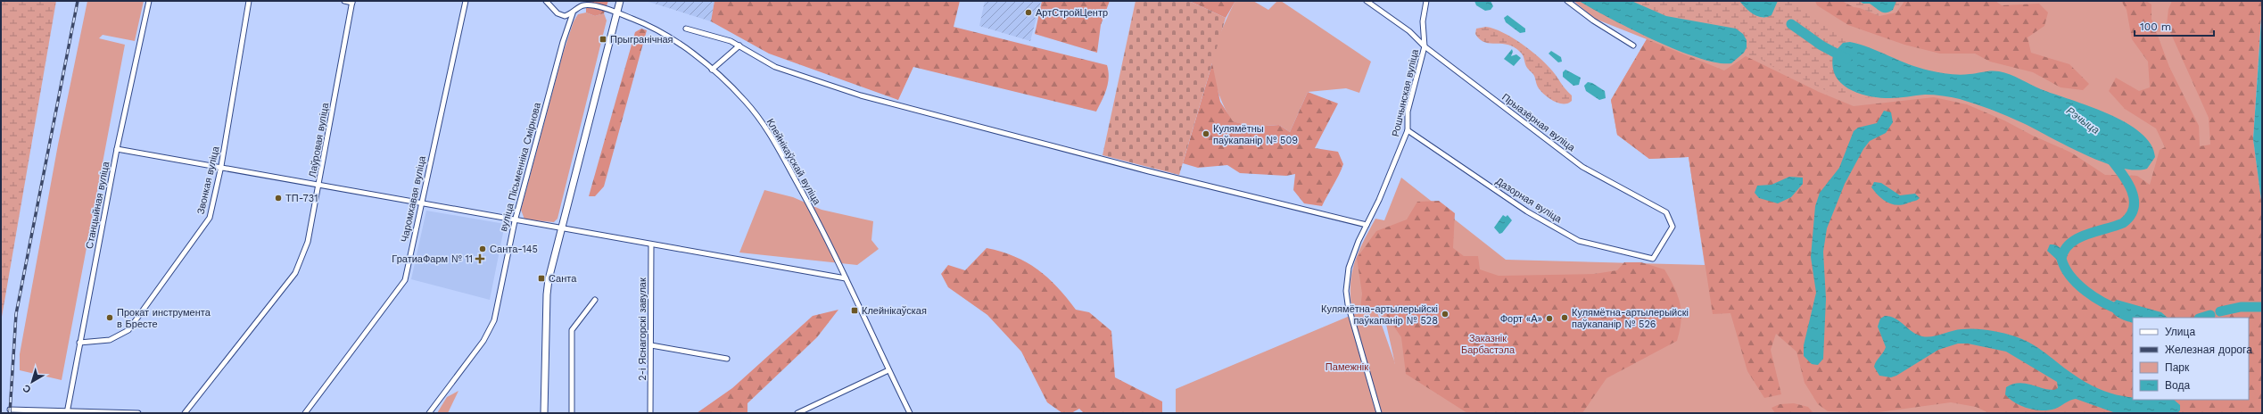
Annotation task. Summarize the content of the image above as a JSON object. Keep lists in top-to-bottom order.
{
  "streets": {
    "street": [
      "Рошчынская вуліца",
      "Прыазёрная вуліца",
      "Лаўровая вуліца",
      "Клейнікаўскай вуліца",
      "вуліца Пісьменніка Смірнова",
      "Звонкая вуліца",
      "Чаромхавая вуліца",
      "Дазорная вуліца",
      "Станцыйная вуліца",
      "2-і Яснагорскі завулак"
    ]
  },
  "crossings": [
    ["Рошчынская вуліца", "Прыазёрная вуліца"],
    ["Рошчынская вуліца", "Дазорная вуліца"],
    ["Прыазёрная вуліца", "Дазорная вуліца"],
    ["Клейнікаўскай вуліца", "вуліца Пісьменніка Смірнова"],
    ["Звонкая вуліца", "Станцыйная вуліца"]
  ],
  "water": ["Рэчыца"],
  "parks": ["Заказнік Барбастэла", "Памежнік"],
  "places": {
    "other": [
      "АртСтройЦентр",
      "Кулямётны паўкапанір № 509",
      "ТП-731",
      "Санта-145",
      "Кулямётна-артылерыйскі паўкапанір № 528",
      "Прокат инструмента в Бресте",
      "Кулямётна-артылерыйскі паўкапанір № 526",
      "Форт «А»"
    ],
    "transit": ["Прыгранічная", "Санта", "Клейнікаўская"],
    "health": ["ГратиаФарм № 11"]
  },
  "legend": [
    "Улица",
    "Железная дорога",
    "Парк",
    "Вода"
  ],
  "scale_bar": "100 m",
  "north": "bottom left"
}
